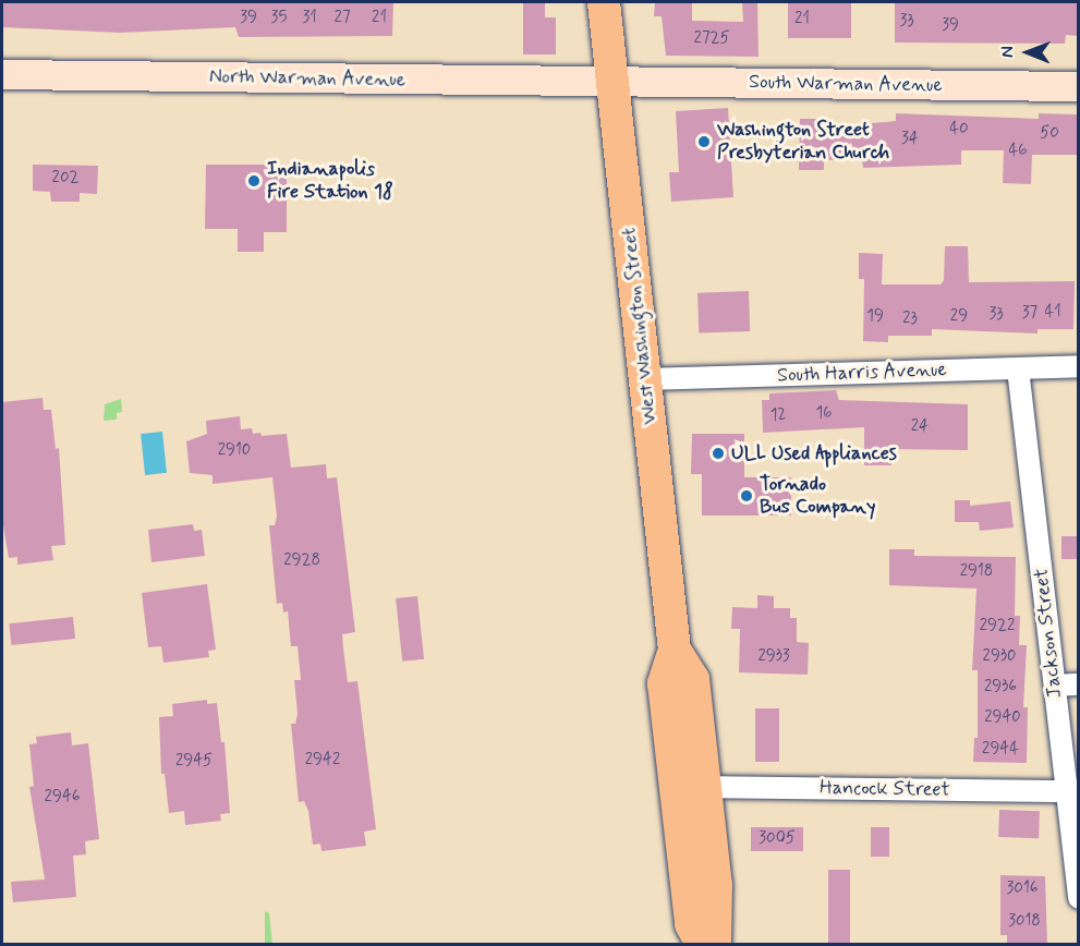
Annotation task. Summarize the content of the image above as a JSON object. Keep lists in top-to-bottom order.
{
  "streets": {
    "main road": ["West Washington Street"],
    "street": [
      "North Warman Avenue",
      "South Warman Avenue",
      "South Harris Avenue",
      "Jackson Street",
      "Hancock Street"
    ]
  },
  "crossings": [
    ["North Warman Avenue", "South Warman Avenue"],
    ["North Warman Avenue", "West Washington Street"],
    ["South Warman Avenue", "West Washington Street"],
    ["West Washington Street", "South Harris Avenue"],
    ["West Washington Street", "Hancock Street"],
    ["South Harris Avenue", "Jackson Street"],
    ["Jackson Street", "Hancock Street"]
  ],
  "places": [
    "Washington Street Presbyterian Church",
    "Indianapolis Fire Station 18",
    "ULL Used Appliances",
    "Tornado Bus Company"
  ],
  "house_numbers": [
    "39",
    "35",
    "31",
    "27",
    "21",
    "21",
    "33",
    "39",
    "2725",
    "40",
    "50",
    "34",
    "46",
    "202",
    "41",
    "37",
    "33",
    "19",
    "29",
    "23",
    "16",
    "12",
    "24",
    "2910",
    "2928",
    "2918",
    "2922",
    "2933",
    "2930",
    "2936",
    "2940",
    "2944",
    "2942",
    "2945",
    "2946",
    "3005",
    "3016",
    "3018"
  ],
  "north": "left"
}
